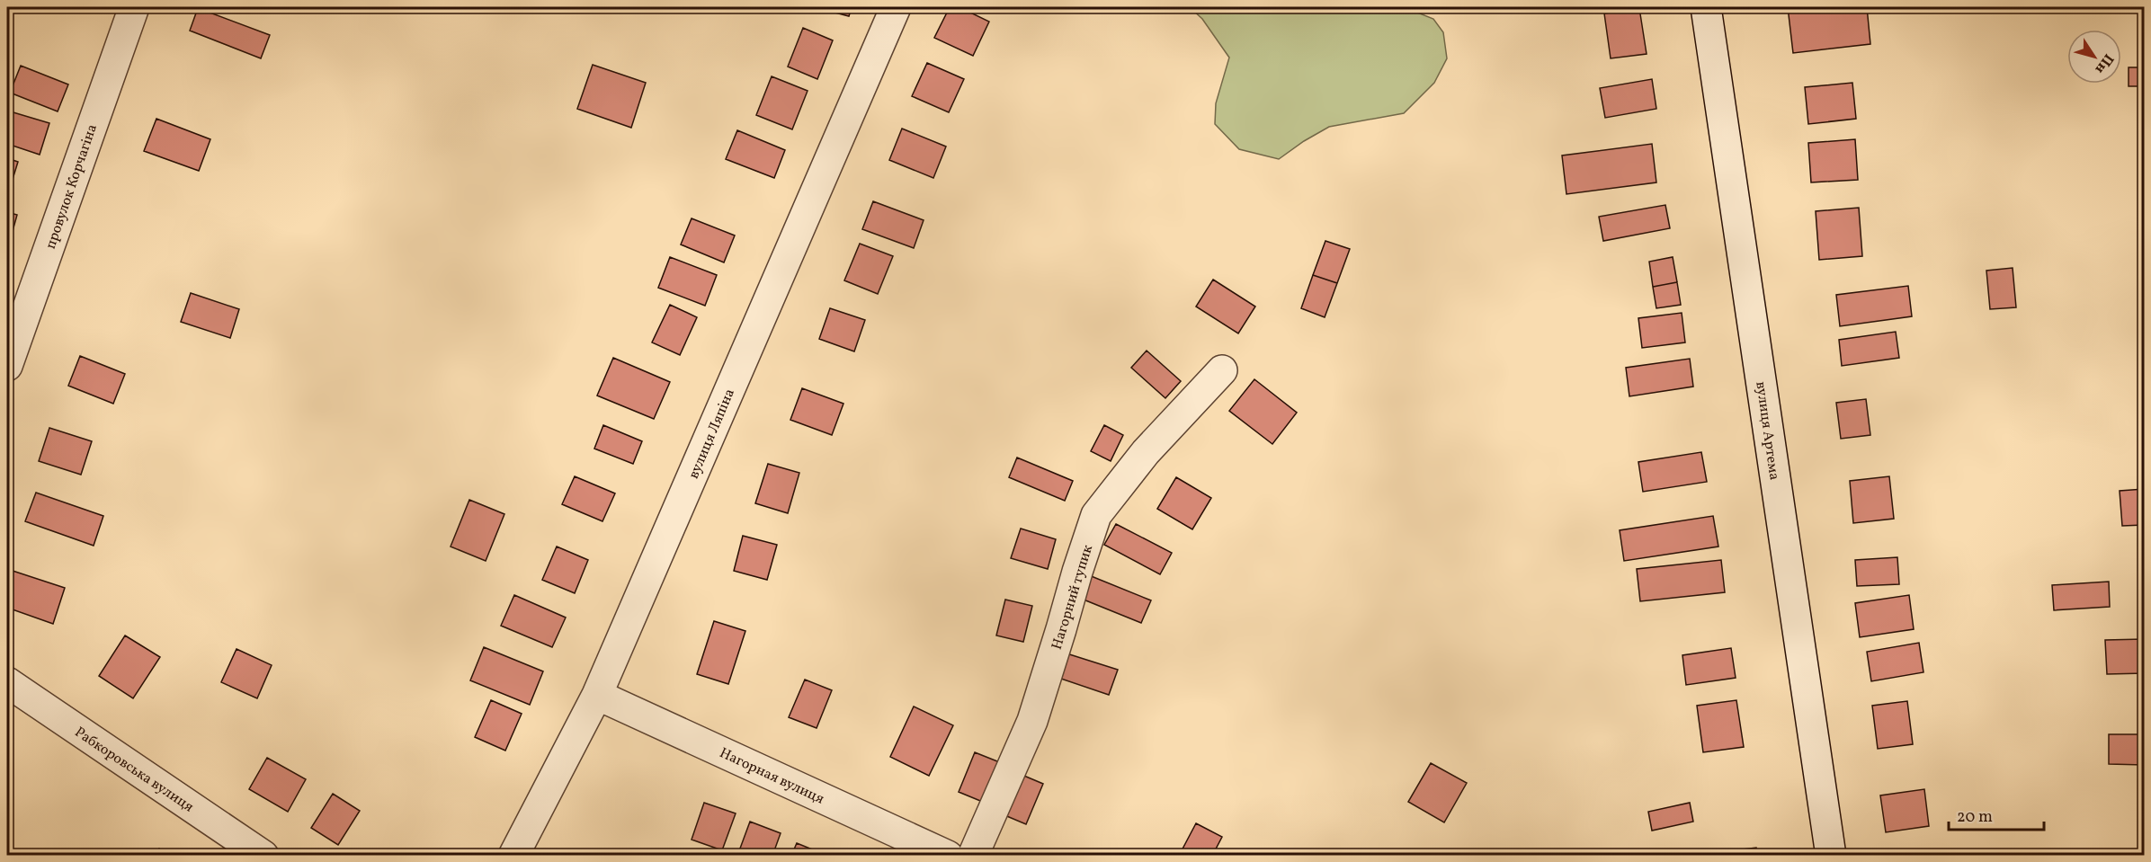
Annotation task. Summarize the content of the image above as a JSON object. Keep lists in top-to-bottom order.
{
  "streets": {
    "street": [
      "провулок Корчагіна",
      "вулиця Артема",
      "вулиця Ляпіна",
      "Нагорний тупик",
      "Рабкоровська вулиця",
      "Нагорная вулиця"
    ]
  },
  "crossings": [
    ["вулиця Ляпіна", "Нагорная вулиця"]
  ],
  "scale_bar": "20 m",
  "north": "bottom right"
}
